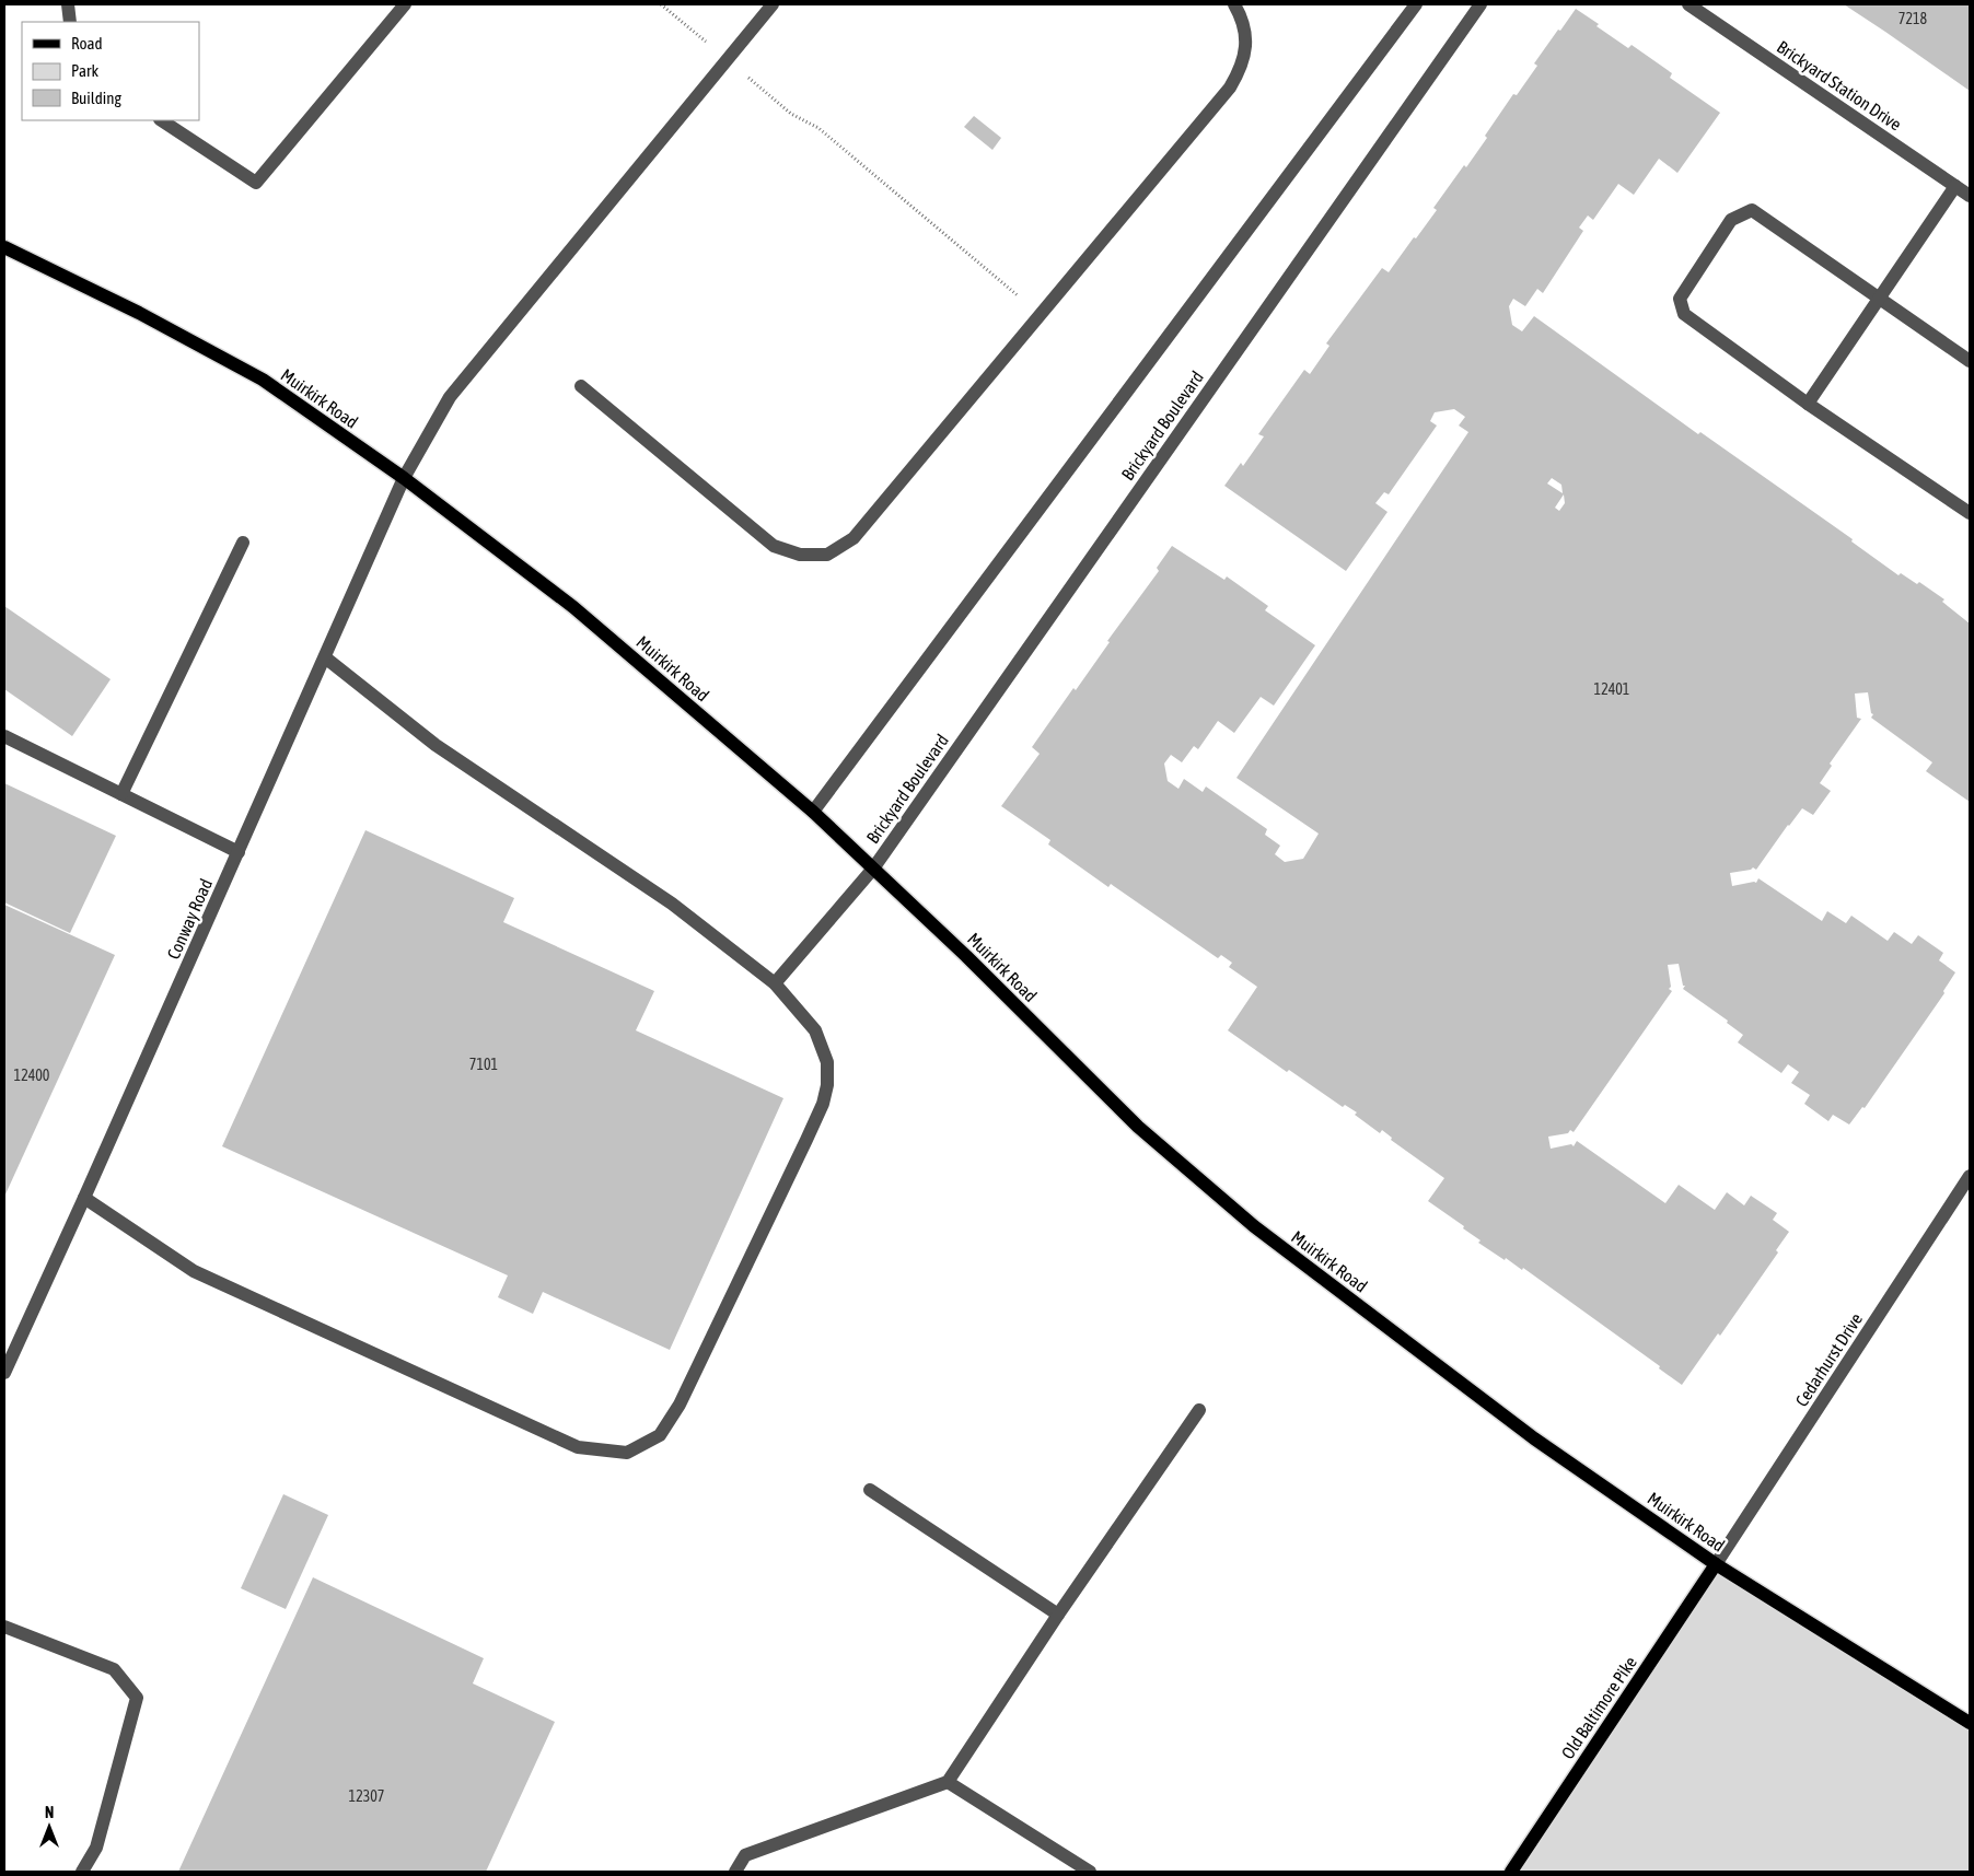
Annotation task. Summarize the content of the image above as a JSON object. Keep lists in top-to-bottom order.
{
  "streets": {
    "main road": ["Muirkirk Road", "Old Baltimore Pike"],
    "street": [
      "Brickyard Station Drive",
      "Brickyard Boulevard",
      "Conway Road",
      "Cedarhurst Drive"
    ]
  },
  "crossings": [
    ["Muirkirk Road", "Brickyard Boulevard"],
    ["Muirkirk Road", "Conway Road"],
    ["Muirkirk Road", "Cedarhurst Drive"],
    ["Muirkirk Road", "Old Baltimore Pike"],
    ["Cedarhurst Drive", "Old Baltimore Pike"]
  ],
  "house_numbers": [
    "7218",
    "12401",
    "7101",
    "12400",
    "12307"
  ],
  "legend": ["Road", "Park", "Building"],
  "north": "top"
}
